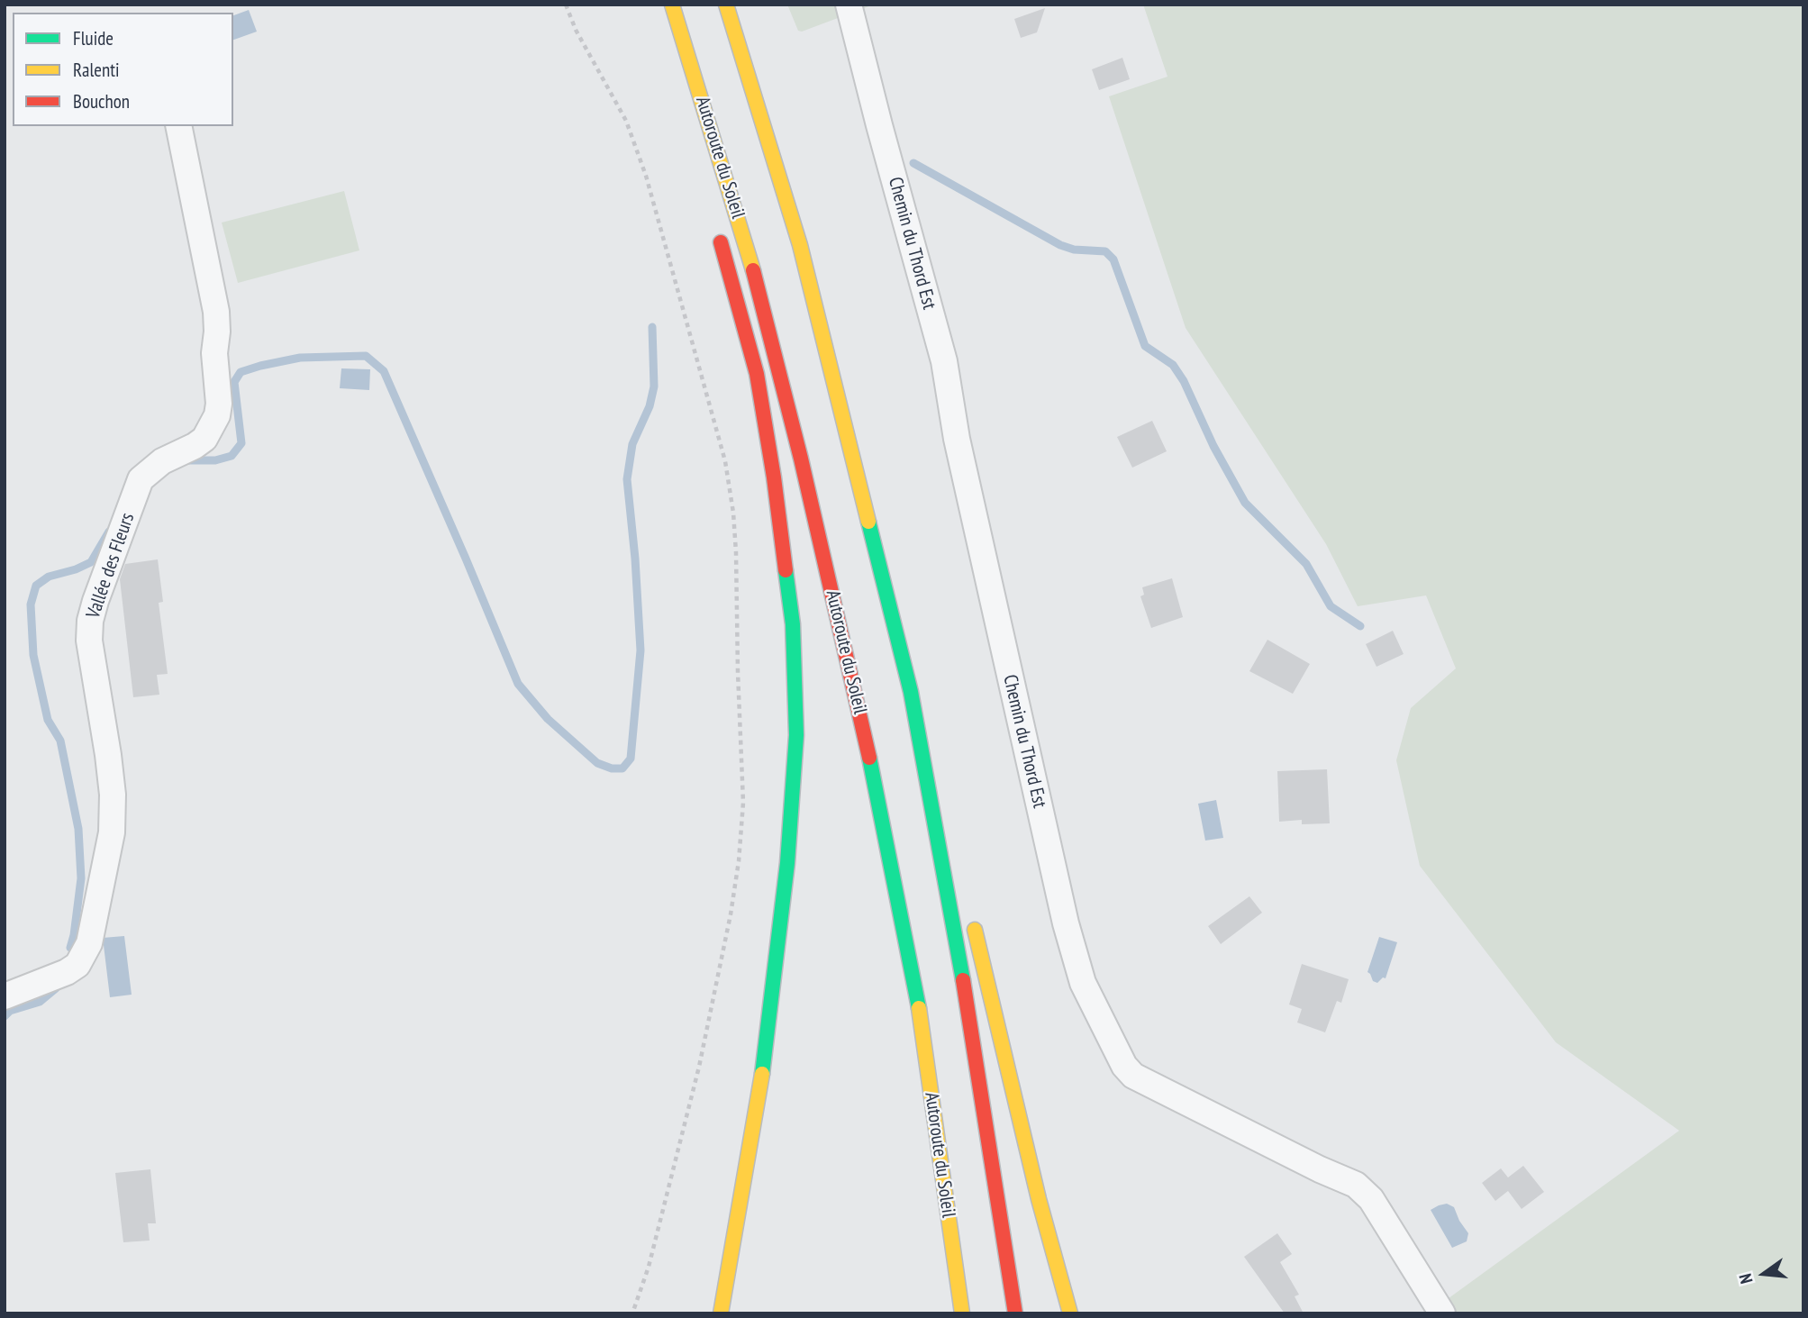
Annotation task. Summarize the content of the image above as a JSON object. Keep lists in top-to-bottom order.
{
  "streets": {
    "highway": ["Autoroute du Soleil"],
    "street": ["Chemin du Thord Est", "Vallée des Fleurs"]
  },
  "legend": ["Fluide", "Ralenti", "Bouchon"],
  "north": "left"
}
